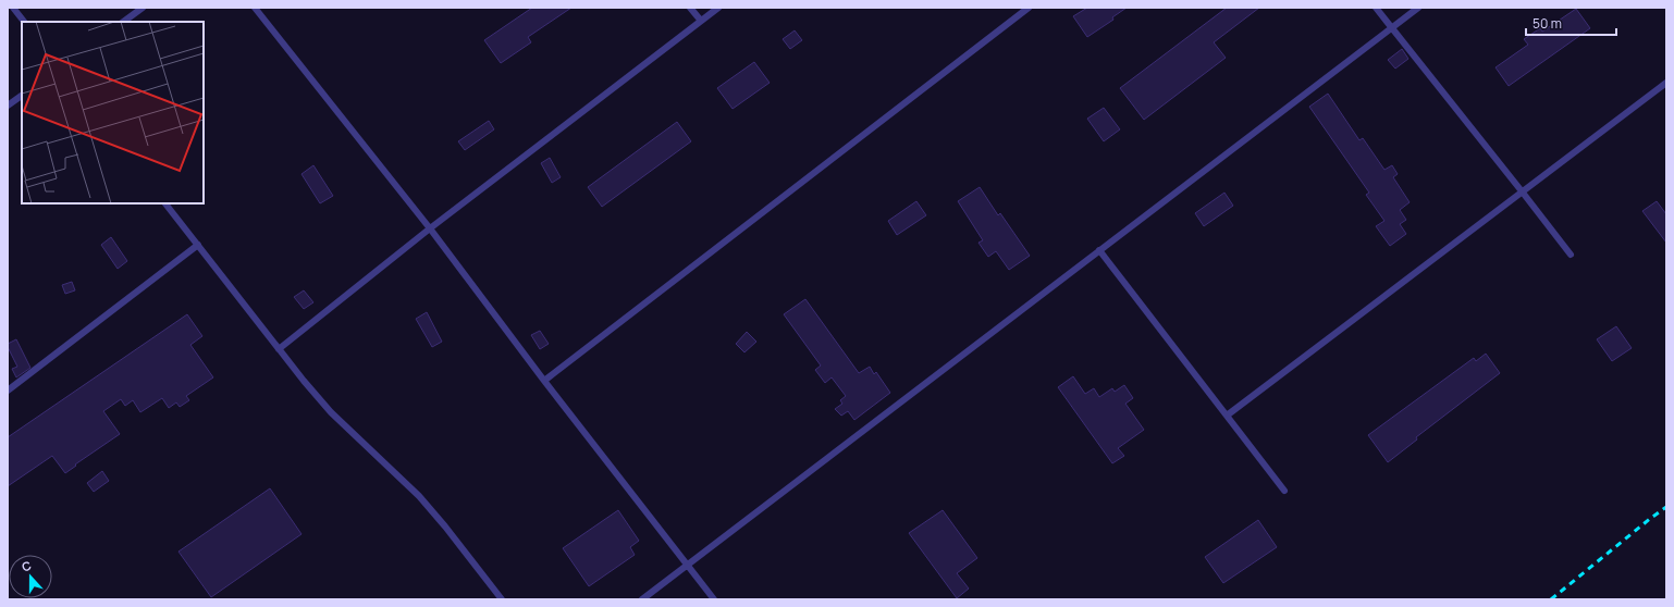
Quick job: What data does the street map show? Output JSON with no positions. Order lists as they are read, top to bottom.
{
  "scale_bar": "50 m",
  "north": "top"
}
